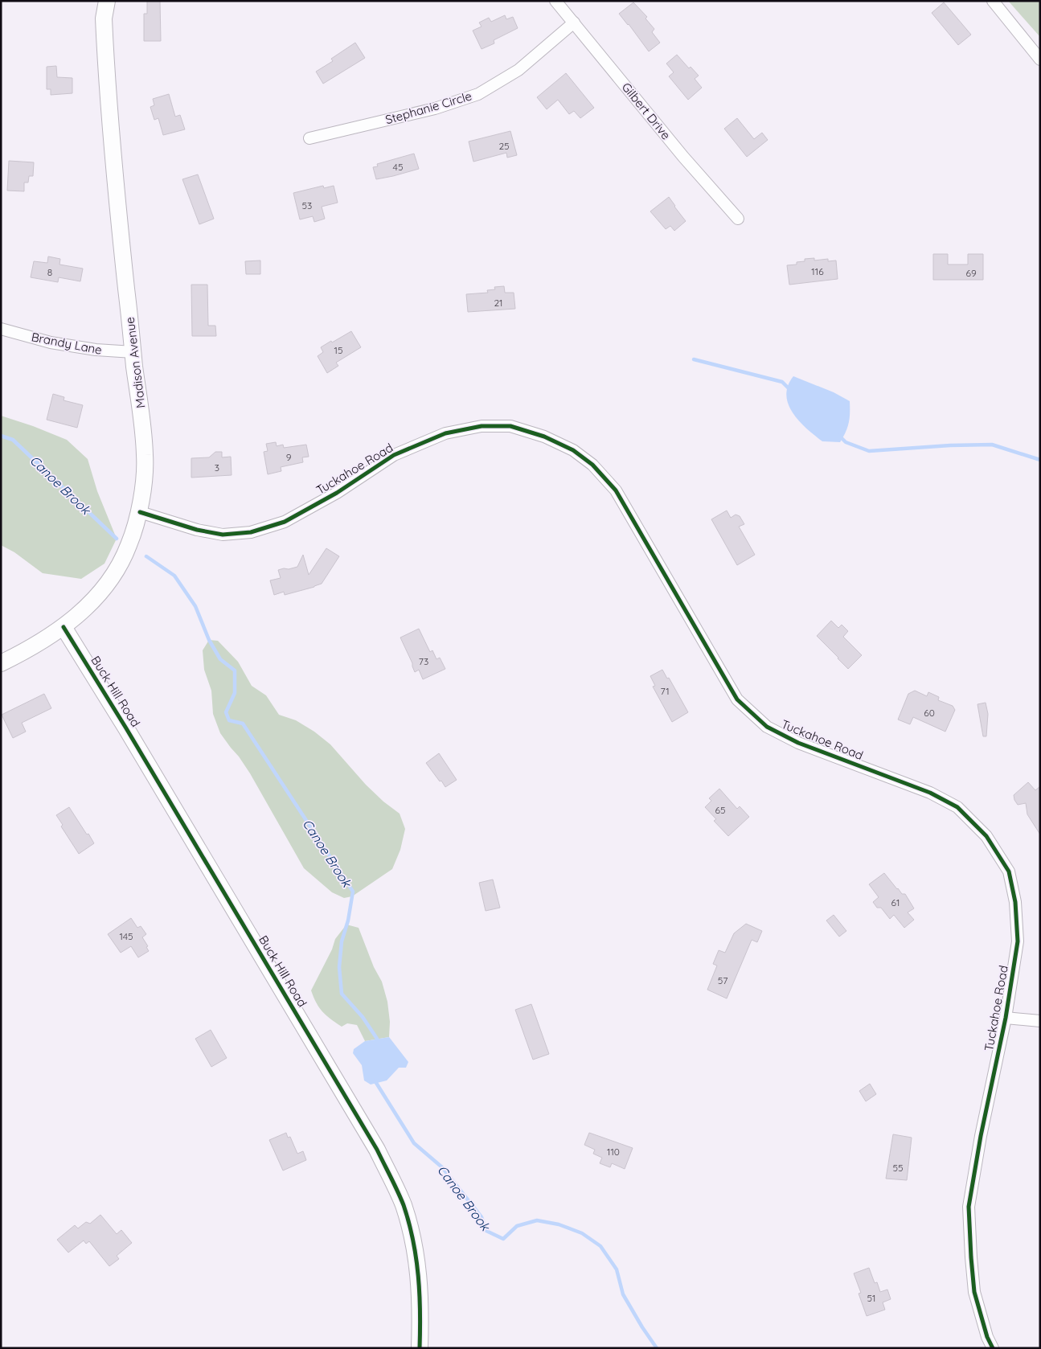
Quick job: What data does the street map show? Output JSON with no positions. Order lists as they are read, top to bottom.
{
  "streets": {
    "street": [
      "Stephanie Circle",
      "Gilbert Drive",
      "Brandy Lane",
      "Madison Avenue",
      "Tuckahoe Road",
      "Buck Hill Road"
    ]
  },
  "crossings": [
    ["Stephanie Circle", "Gilbert Drive"],
    ["Brandy Lane", "Madison Avenue"],
    ["Madison Avenue", "Tuckahoe Road"],
    ["Madison Avenue", "Buck Hill Road"]
  ],
  "water": ["Canoe Brook"],
  "house_numbers": [
    "25",
    "45",
    "53",
    "116",
    "8",
    "69",
    "21",
    "15",
    "9",
    "3",
    "73",
    "71",
    "60",
    "65",
    "61",
    "145",
    "57",
    "110",
    "55",
    "51"
  ]
}
